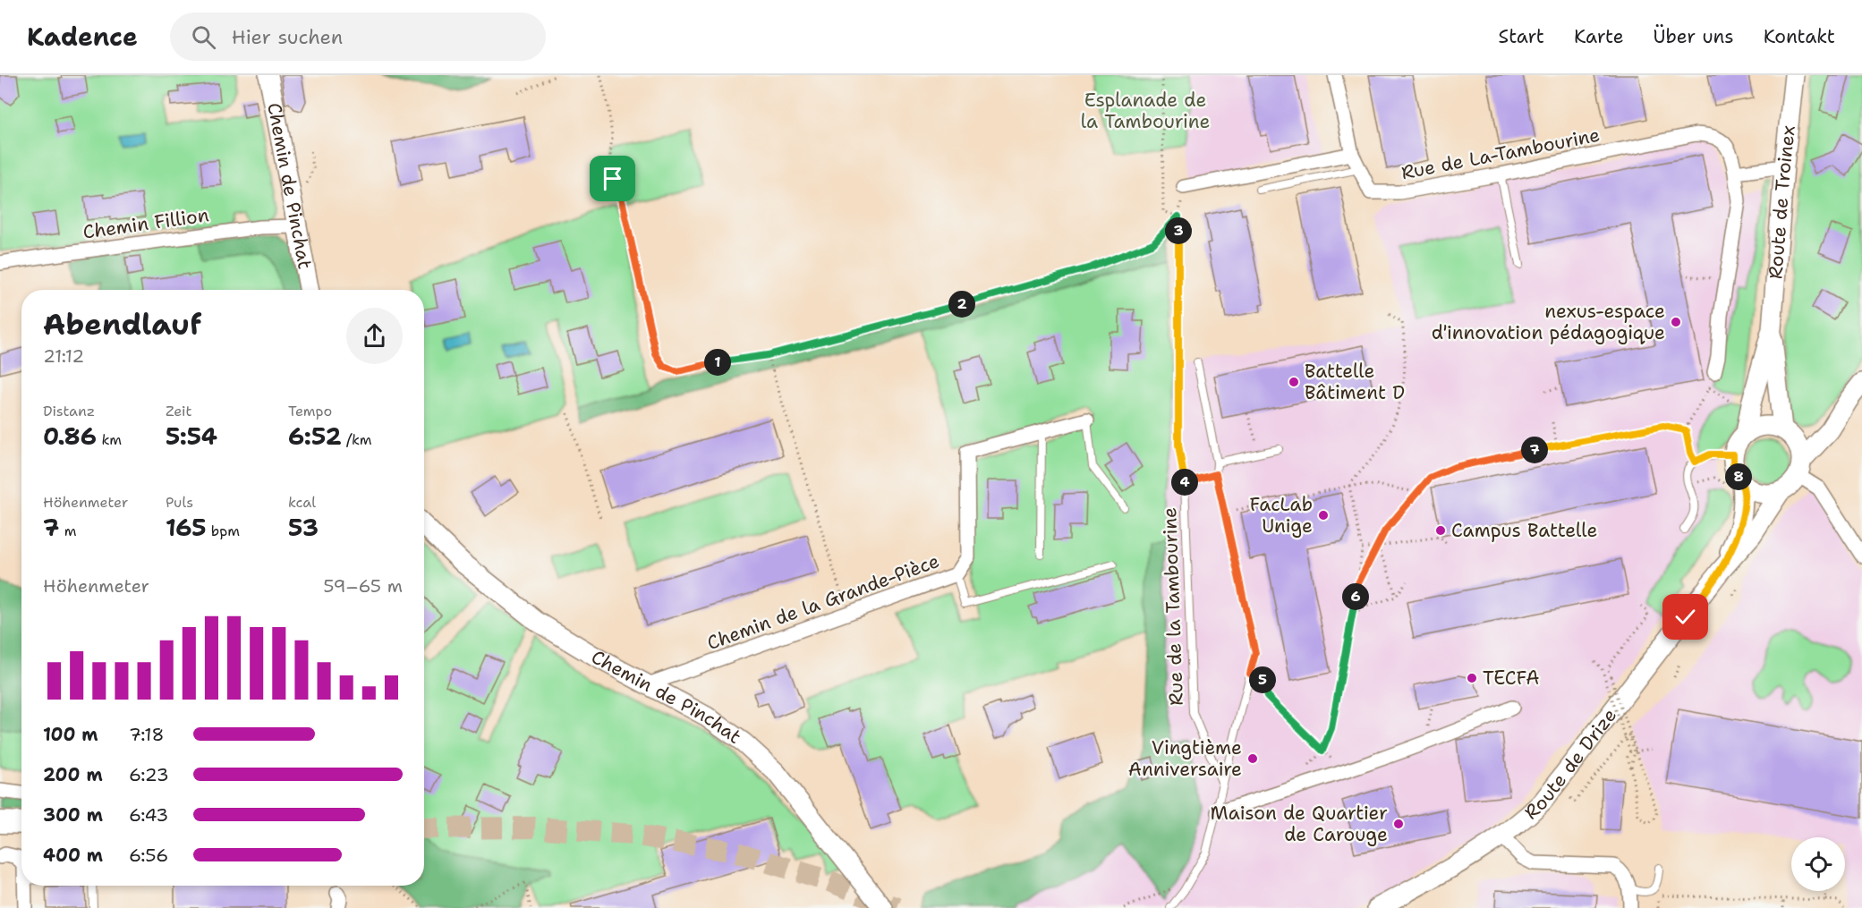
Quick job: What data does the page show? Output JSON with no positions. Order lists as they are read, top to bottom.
{
  "streets": {
    "street": [
      "Rue de La-Tambourine",
      "Chemin de Pinchat",
      "Route de Troinex",
      "Chemin Fillion",
      "Chemin de la Grande-Pièce",
      "Route de Drize"
    ],
    "lane": ["Rue de la Tambourine"]
  },
  "crossings": [
    ["Chemin de Pinchat", "Chemin Fillion"],
    ["Chemin de Pinchat", "Chemin de la Grande-Pièce"],
    ["Route de Troinex", "Route de Drize"]
  ],
  "parks": ["Esplanade de la Tambourine"],
  "places": [
    "nexus-espace d'innovation pédagogique",
    "Battelle Bâtiment D",
    "FacLab Unige",
    "Campus Battelle",
    "TECFA",
    "Vingtième Anniversaire",
    "Maison de Quartier de Carouge"
  ],
  "page": {
    "header": "Kadence",
    "search": "Hier suchen",
    "nav": [
      "Start",
      "Karte",
      "Über uns",
      "Kontakt"
    ],
    "pins": [
      "3",
      "2",
      "1",
      "7",
      "8",
      "4",
      "6",
      "5"
    ],
    "heading": ["Abendlauf", "21:12"],
    "stats": [
      ["Distanz", "0.86 km"],
      ["Zeit", "5:54"],
      ["Tempo", "6:52 /km"],
      ["Höhenmeter", "7 m"],
      ["Puls", "165 bpm"],
      ["kcal", "53"]
    ],
    "chart": ["Höhenmeter", "59–65 m"],
    "list": [
      {
        "name": "100 m",
        "note": "7:18"
      },
      {
        "name": "200 m",
        "note": "6:23"
      },
      {
        "name": "300 m",
        "note": "6:43"
      },
      {
        "name": "400 m",
        "note": "6:56"
      }
    ]
  }
}
